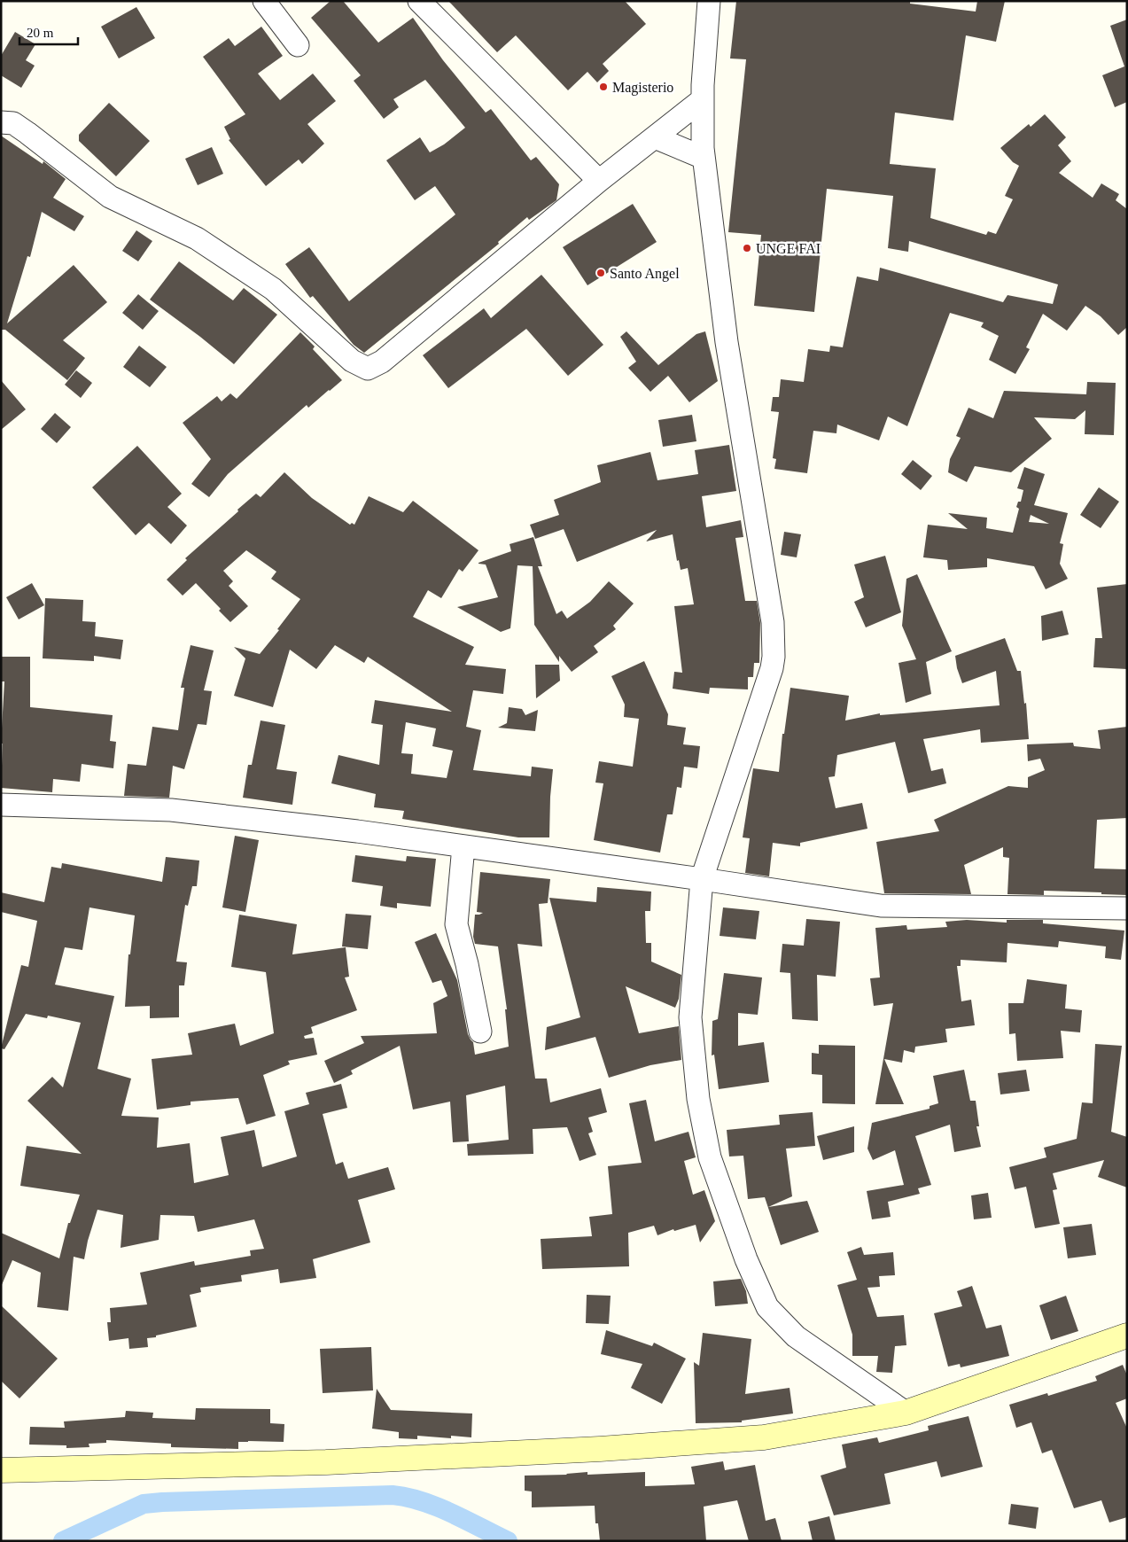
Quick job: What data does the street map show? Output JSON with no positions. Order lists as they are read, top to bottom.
{
  "places": ["Magisterio", "UNGE FAI", "Santo Angel"],
  "scale_bar": "20 m"
}
